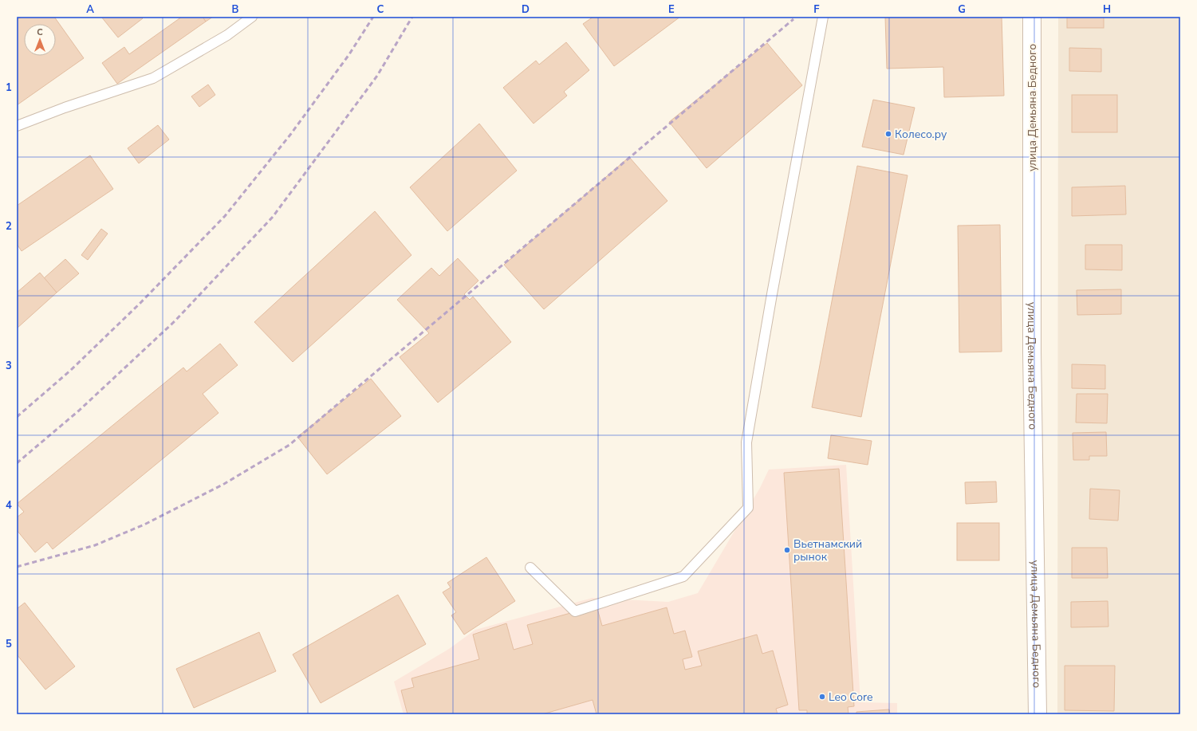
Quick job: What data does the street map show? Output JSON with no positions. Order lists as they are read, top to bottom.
{
  "streets": {
    "street": ["улица Демьяна Бедного"]
  },
  "places": ["Колесо.ру", "Вьетнамский рынок", "Leo Core"],
  "north": "top",
  "grid": {
    "columns": [
      "A",
      "B",
      "C",
      "D",
      "E",
      "F",
      "G",
      "H"
    ],
    "rows": [
      "1",
      "2",
      "3",
      "4",
      "5"
    ]
  }
}
